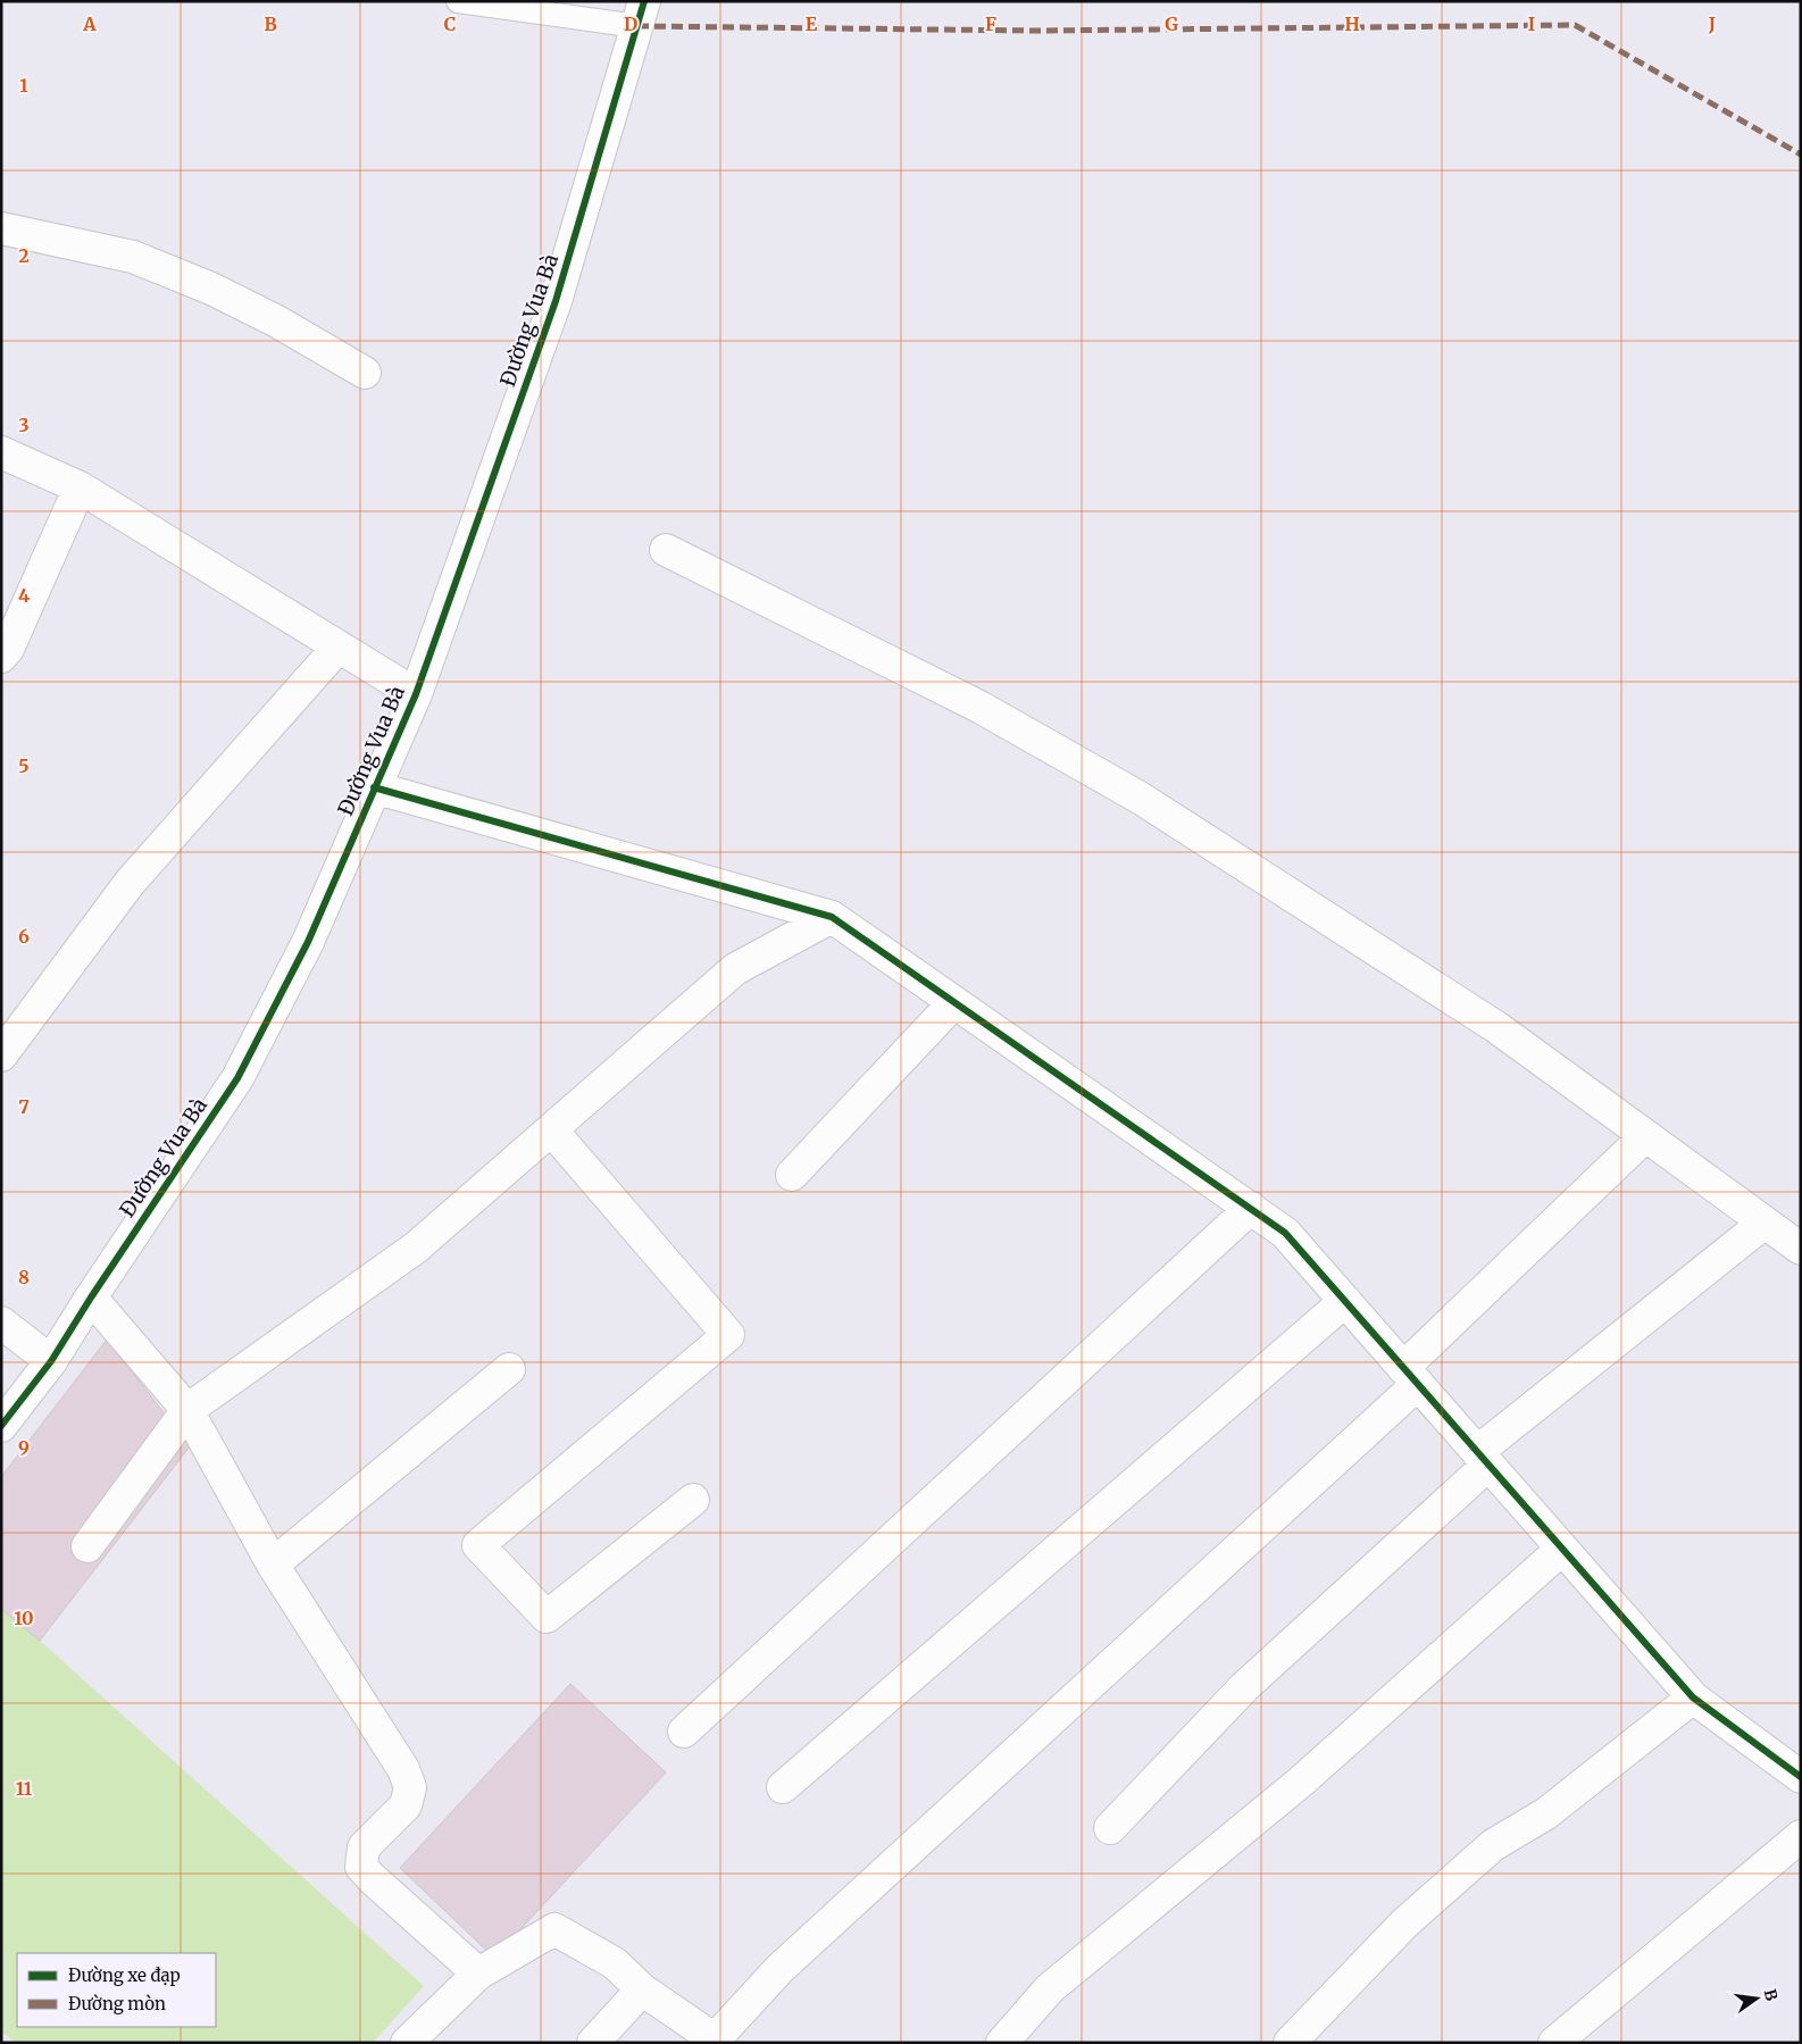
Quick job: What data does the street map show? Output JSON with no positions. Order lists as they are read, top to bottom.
{
  "streets": {
    "street": ["Đường Vua Bà"]
  },
  "legend": ["Đường xe đạp", "Đường mòn"],
  "north": "right",
  "grid": {
    "columns": [
      "A",
      "B",
      "C",
      "D",
      "E",
      "F",
      "G",
      "H",
      "I",
      "J"
    ],
    "rows": [
      "1",
      "2",
      "3",
      "4",
      "5",
      "6",
      "7",
      "8",
      "9",
      "10",
      "11"
    ]
  }
}
